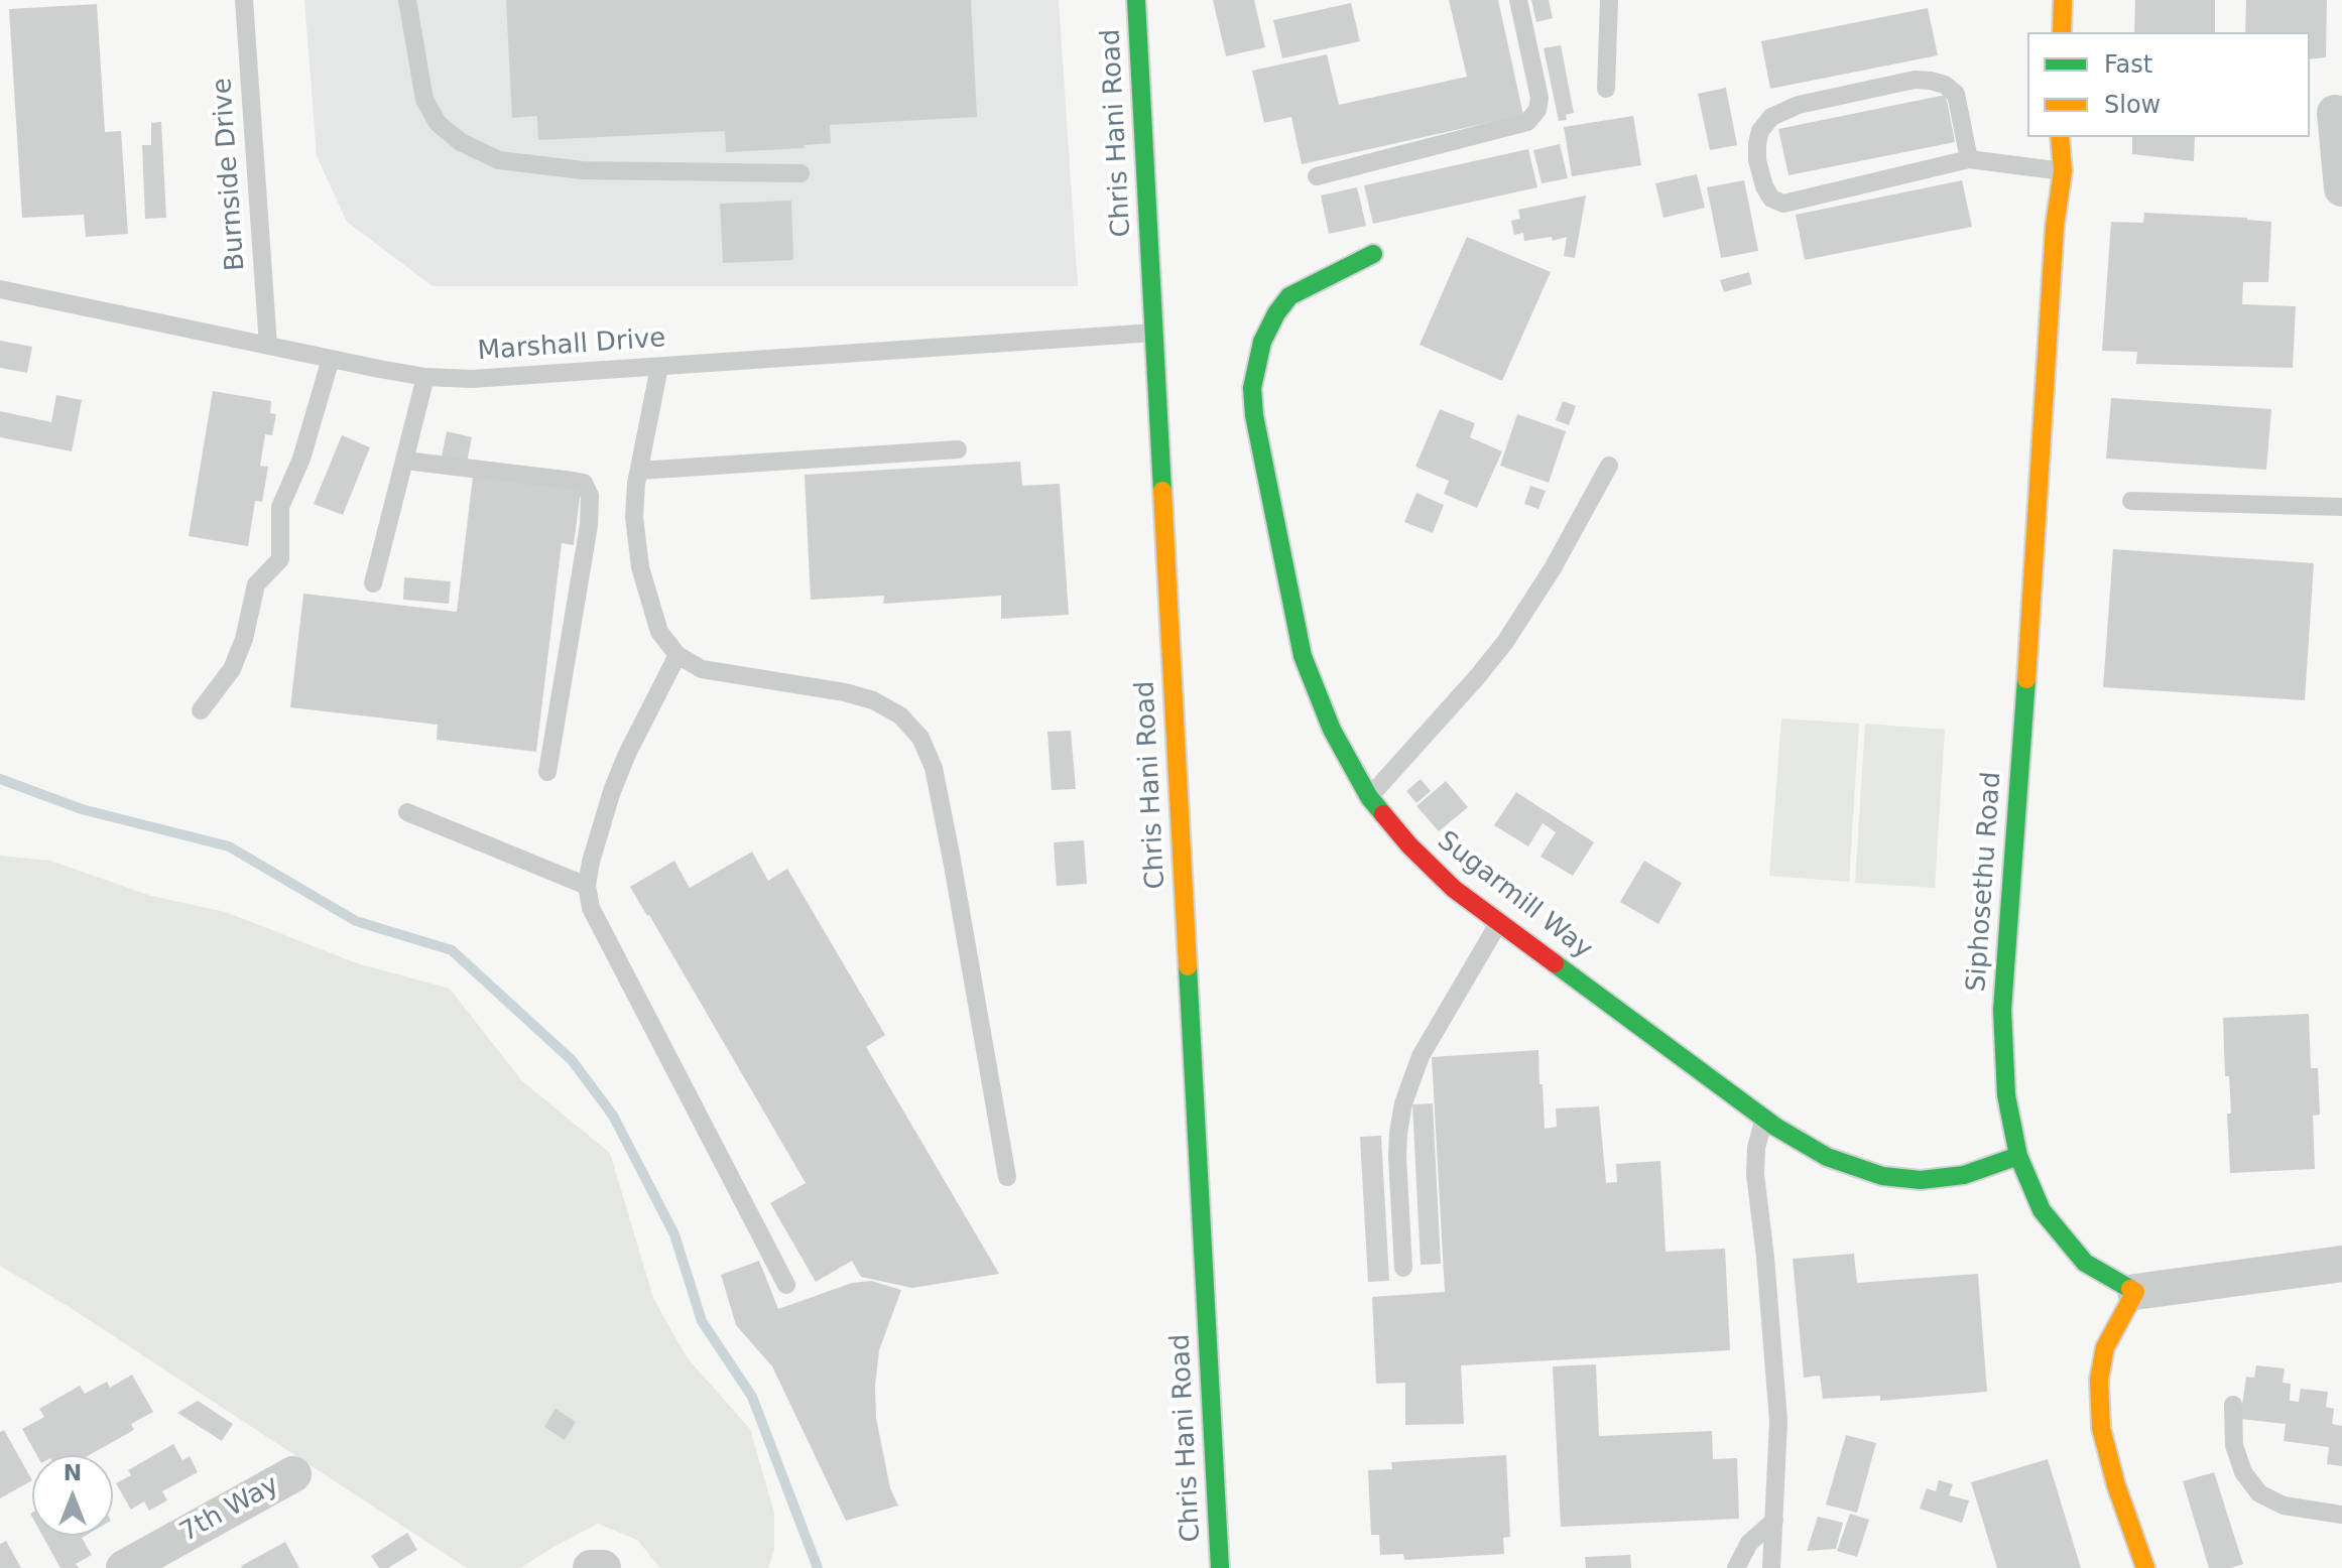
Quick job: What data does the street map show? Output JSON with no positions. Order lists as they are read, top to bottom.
{
  "streets": {
    "street": [
      "Chris Hani Road",
      "Siphosethu Road",
      "Sugarmill Way",
      "7th Way"
    ],
    "lane": ["Burnside Drive", "Marshall Drive"]
  },
  "crossings": [
    ["Chris Hani Road", "Marshall Drive"],
    ["Burnside Drive", "Marshall Drive"],
    ["Siphosethu Road", "Sugarmill Way"]
  ],
  "legend": ["Fast", "Slow"],
  "north": "top"
}
